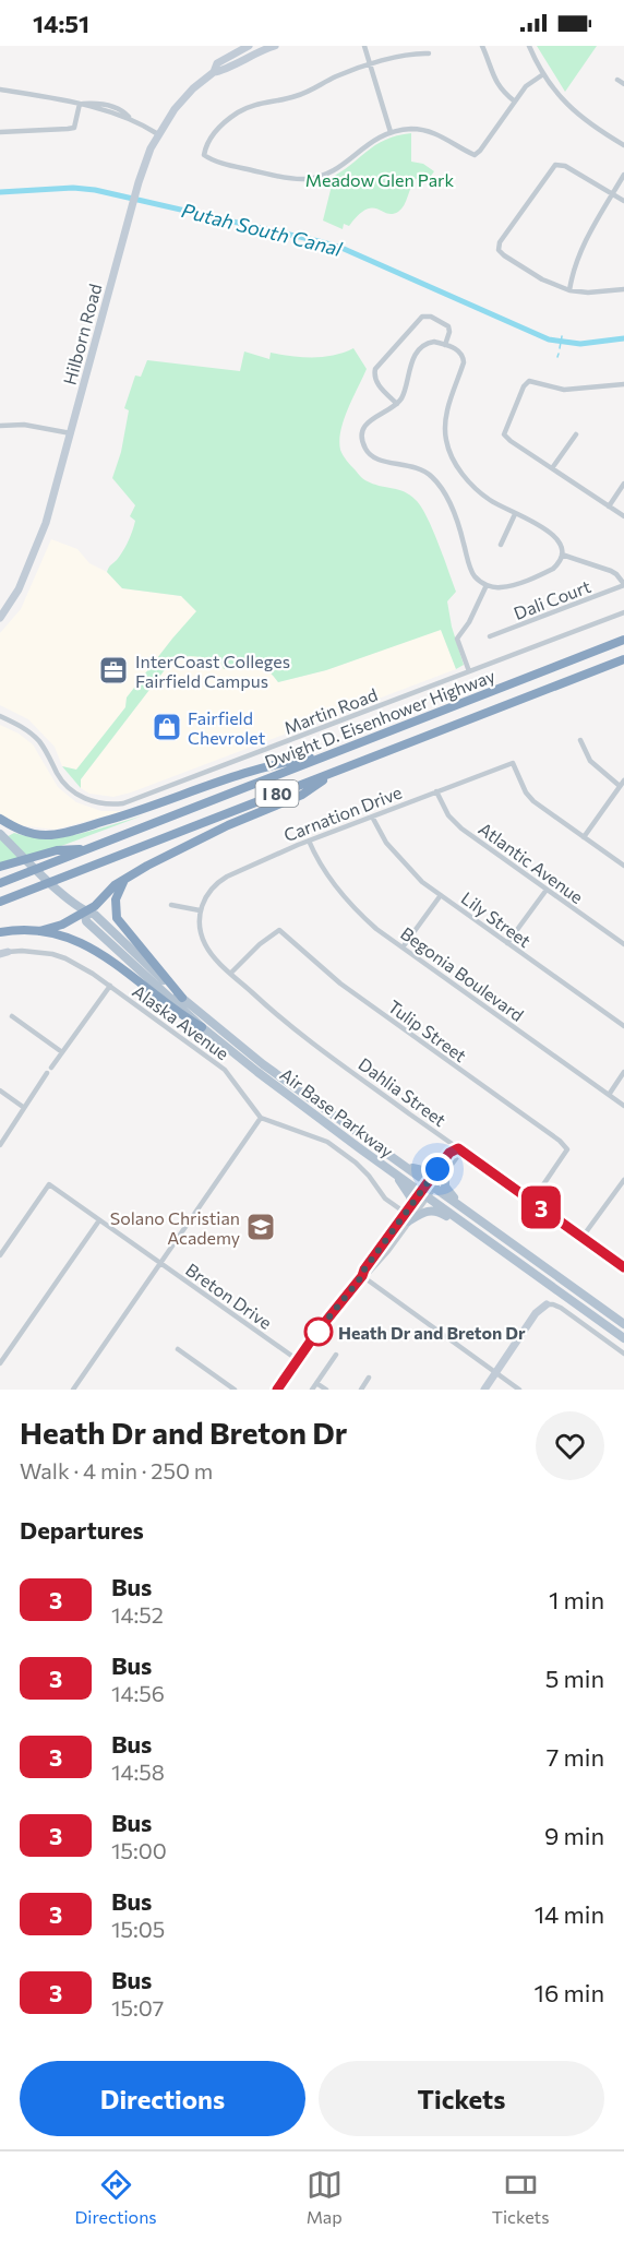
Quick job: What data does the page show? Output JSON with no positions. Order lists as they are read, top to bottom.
{
  "streets": {
    "highway": ["Dwight D. Eisenhower Highway", "I 80"],
    "main road": ["Air Base Parkway"],
    "street": [
      "Hilborn Road",
      "Dali Court",
      "Martin Road",
      "Carnation Drive",
      "Atlantic Avenue",
      "Lily Street",
      "Begonia Boulevard",
      "Alaska Avenue",
      "Tulip Street",
      "Dahlia Street",
      "Breton Drive"
    ]
  },
  "crossings": [
    ["Carnation Drive", "Atlantic Avenue"],
    ["Carnation Drive", "Lily Street"],
    ["Carnation Drive", "Begonia Boulevard"],
    ["Carnation Drive", "Dahlia Street"],
    ["Tulip Street", "Dahlia Street"]
  ],
  "water": ["Putah South Canal"],
  "parks": ["Meadow Glen Park"],
  "places": {
    "office": ["InterCoast Colleges Fairfield Campus"],
    "shop": ["Fairfield Chevrolet"],
    "school or university": ["Solano Christian Academy"],
    "other": ["Heath Dr and Breton Dr"]
  },
  "lines": ["bus line 3"],
  "page": {
    "status": "14:51",
    "on_map": "3",
    "heading": [
      ["Heath Dr and Breton Dr", "Walk · 4 min · 250 m"],
      "Departures"
    ],
    "list": [
      {
        "mark": "3",
        "name": "Bus",
        "note": "14:52",
        "value": "1 min"
      },
      {
        "mark": "3",
        "name": "Bus",
        "note": "14:56",
        "value": "5 min"
      },
      {
        "mark": "3",
        "name": "Bus",
        "note": "14:58",
        "value": "7 min"
      },
      {
        "mark": "3",
        "name": "Bus",
        "note": "15:00",
        "value": "9 min"
      },
      {
        "mark": "3",
        "name": "Bus",
        "note": "15:05",
        "value": "14 min"
      },
      {
        "mark": "3",
        "name": "Bus",
        "note": "15:07",
        "value": "16 min"
      }
    ],
    "buttons": ["Directions", "Tickets"],
    "tabs": ["Directions", "Map", "Tickets"]
  }
}
